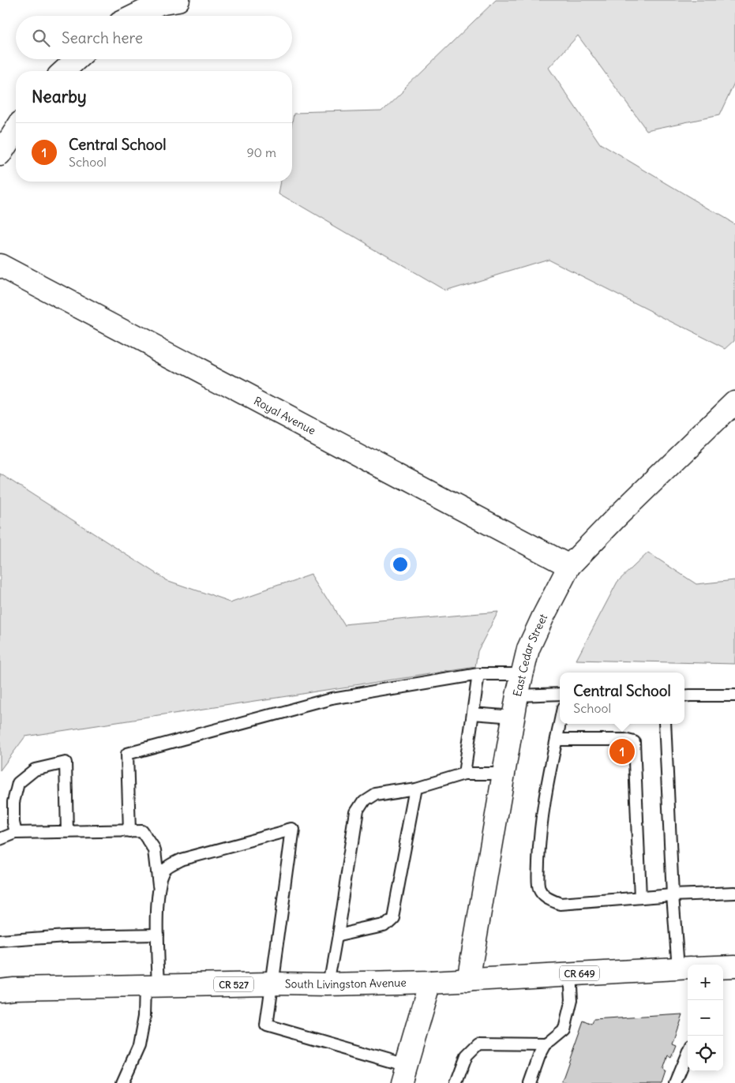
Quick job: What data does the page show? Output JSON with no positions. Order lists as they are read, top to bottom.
{
  "streets": {
    "street": [
      "Royal Avenue",
      "East Cedar Street",
      "CR 649",
      "South Livingston Avenue",
      "CR 527"
    ]
  },
  "crossings": [
    ["Royal Avenue", "East Cedar Street"],
    ["East Cedar Street", "South Livingston Avenue"]
  ],
  "page": {
    "search": "Search here",
    "heading": "Nearby",
    "list": [
      {
        "mark": "1",
        "name": "Central School",
        "note": "School",
        "value": "90 m"
      }
    ],
    "popup": ["Central School", "School"],
    "pins": "1",
    "map_buttons": ["+", "−"]
  }
}
